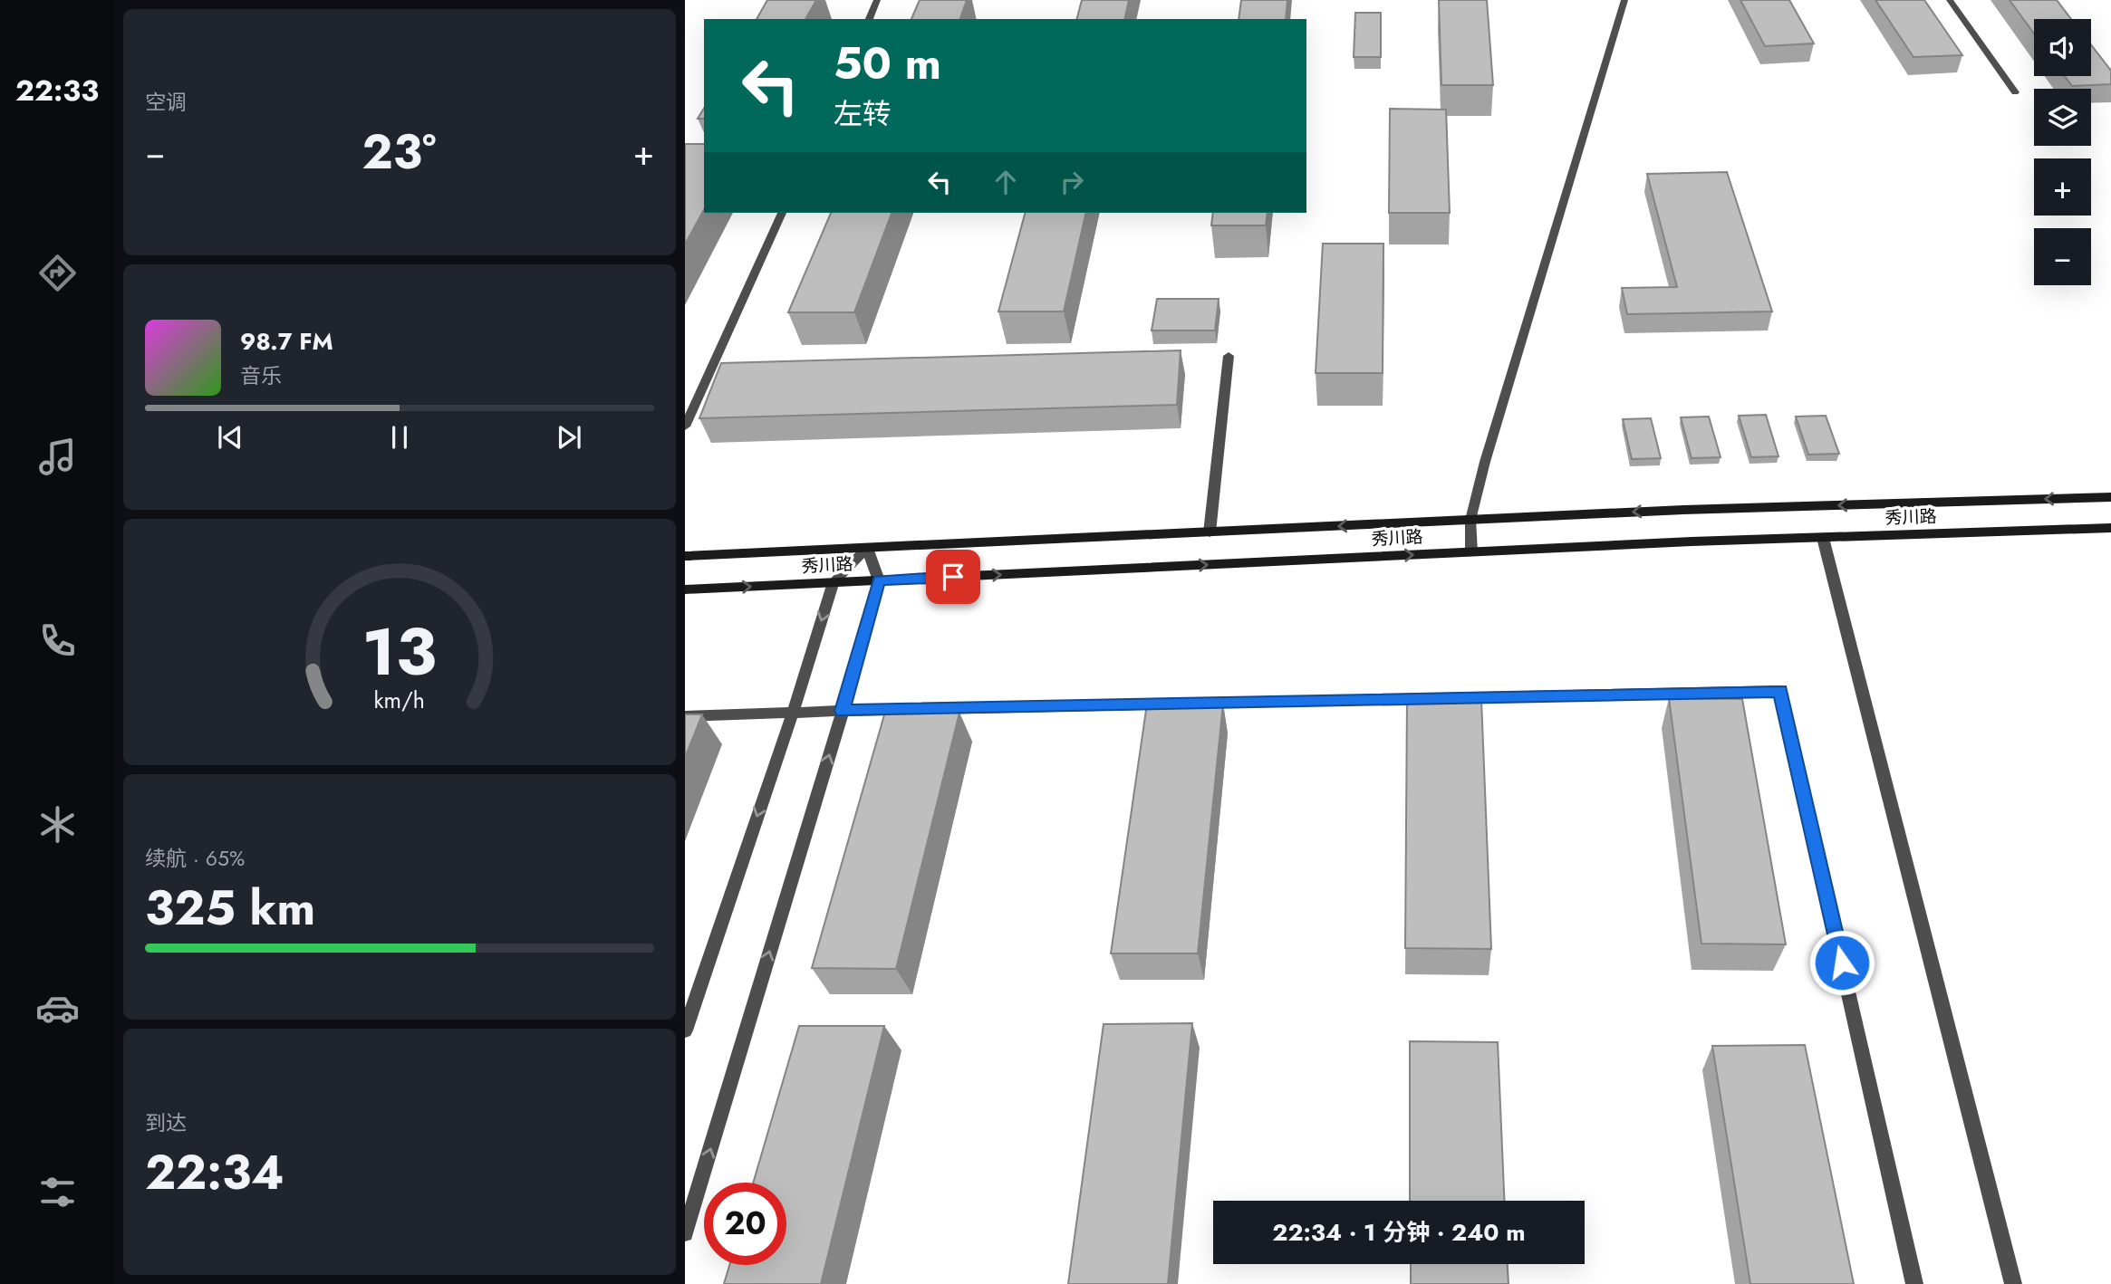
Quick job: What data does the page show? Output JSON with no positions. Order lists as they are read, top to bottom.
{
  "streets": {
    "main road": ["秀川路"]
  },
  "page": {
    "tabs": "22:33",
    "tile": [
      "空调",
      ["续航 · 65%", "325 km"],
      ["到达", "22:34"]
    ],
    "map_buttons": ["+", "−"],
    "turn": ["50 m", "左转"],
    "heat": ["−", "23°", "+"],
    "song": ["98.7 FM", "音乐"],
    "limit": "20",
    "trip": "22:34 · 1 分钟 · 240 m",
    "gauge": ["13", "km/h"]
  }
}
